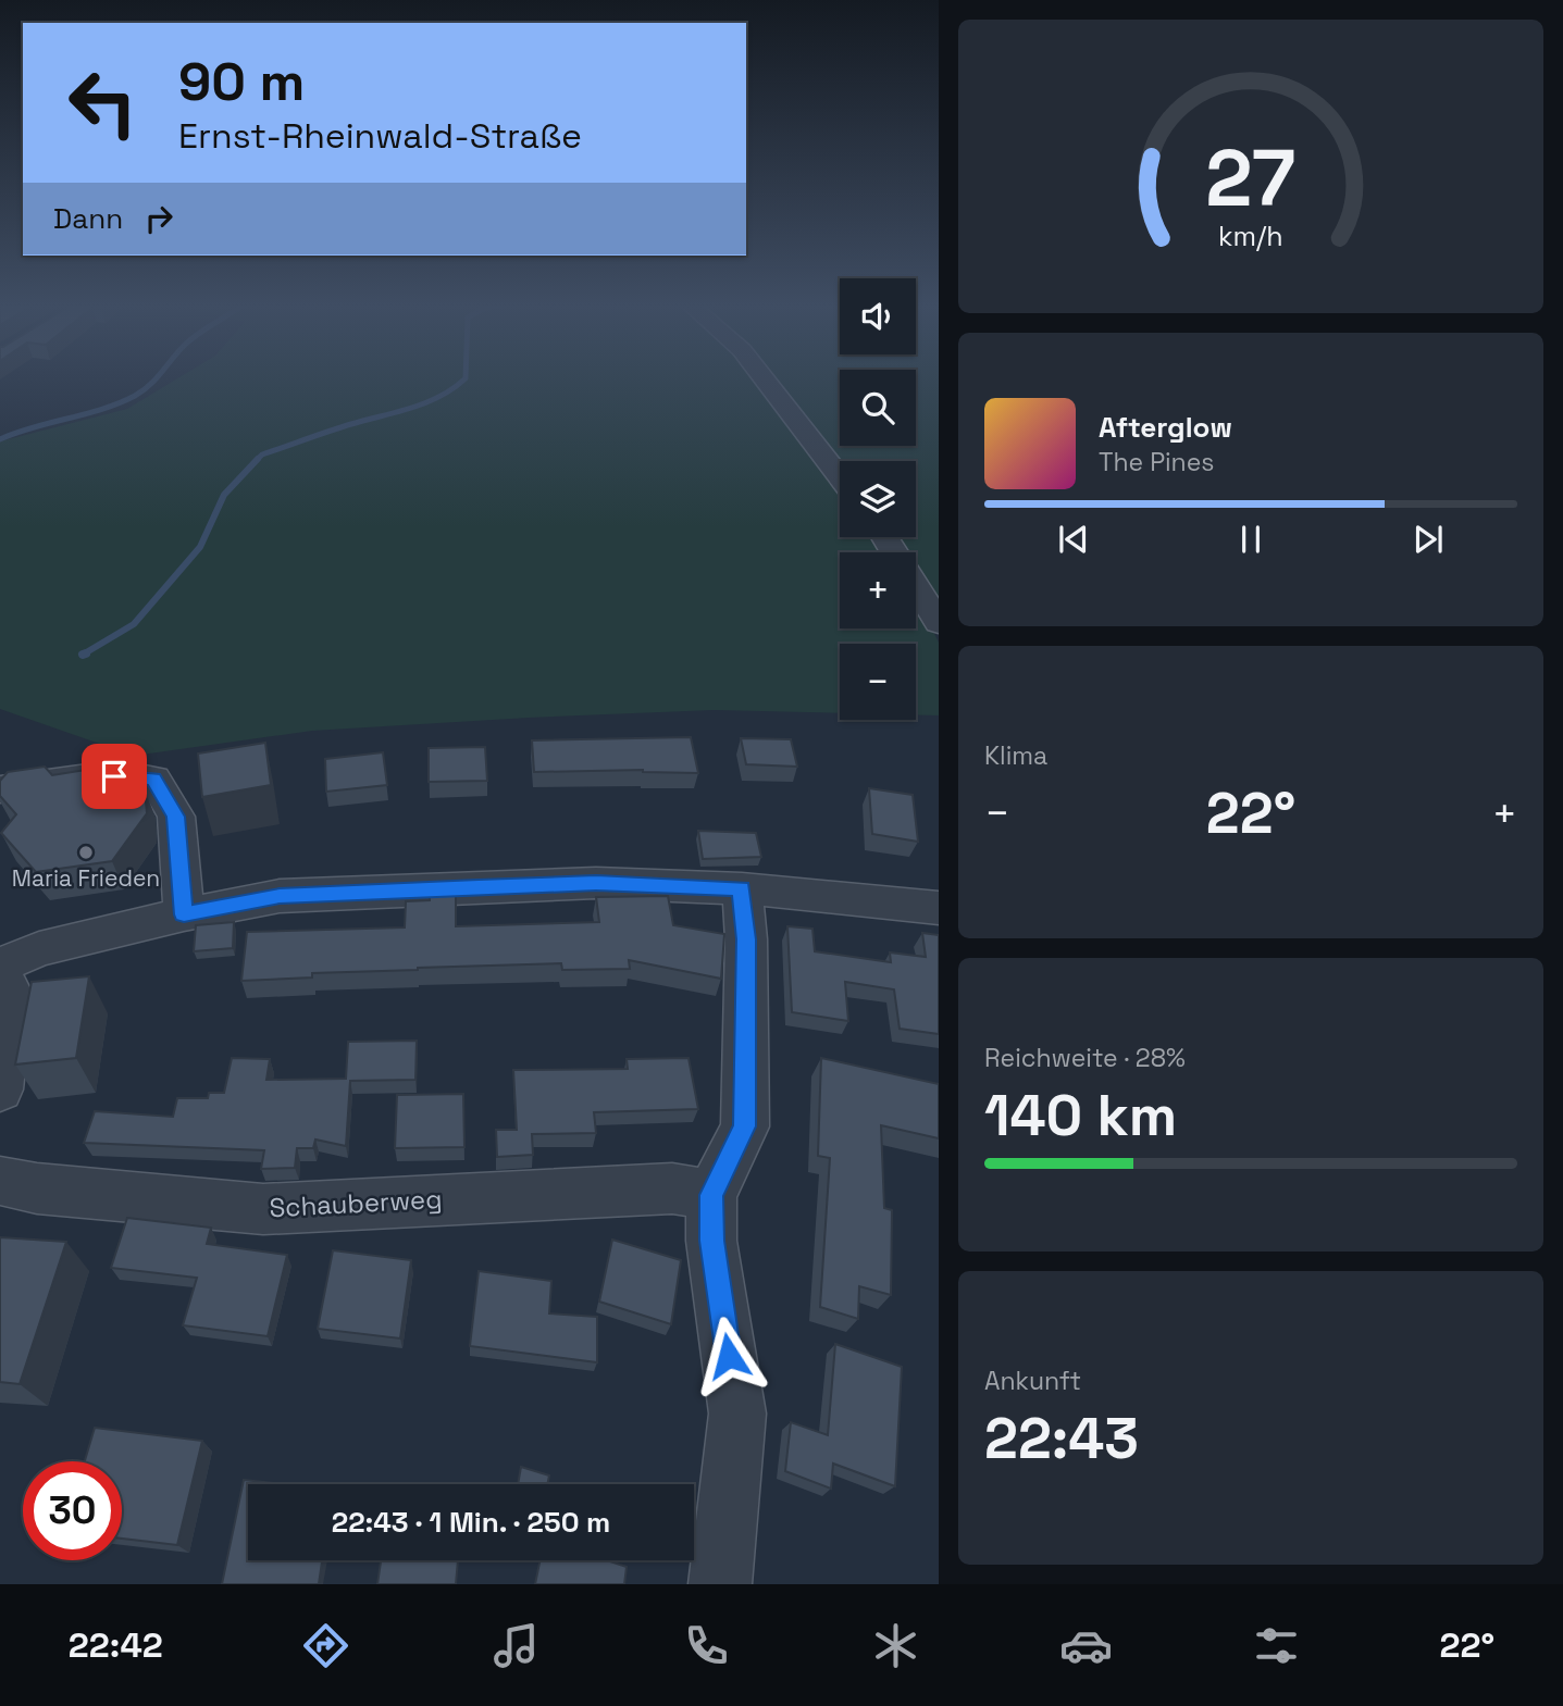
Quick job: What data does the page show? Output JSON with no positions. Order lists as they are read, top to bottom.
{
  "streets": {
    "street": ["Schauberweg"]
  },
  "places": ["Maria Frieden"],
  "page": {
    "turn": ["90 m", "Ernst-Rheinwald-Straße"],
    "then": "Dann",
    "map_buttons": ["+", "−"],
    "song": ["Afterglow", "The Pines"],
    "tile": [
      "Klima",
      ["Reichweite · 28%", "140 km"],
      ["Ankunft", "22:43"]
    ],
    "heat": ["−", "22°", "+"],
    "limit": "30",
    "trip": "22:43 · 1 Min. · 250 m",
    "tabs": ["22:42", "22°"],
    "gauge": ["27", "km/h"]
  }
}
